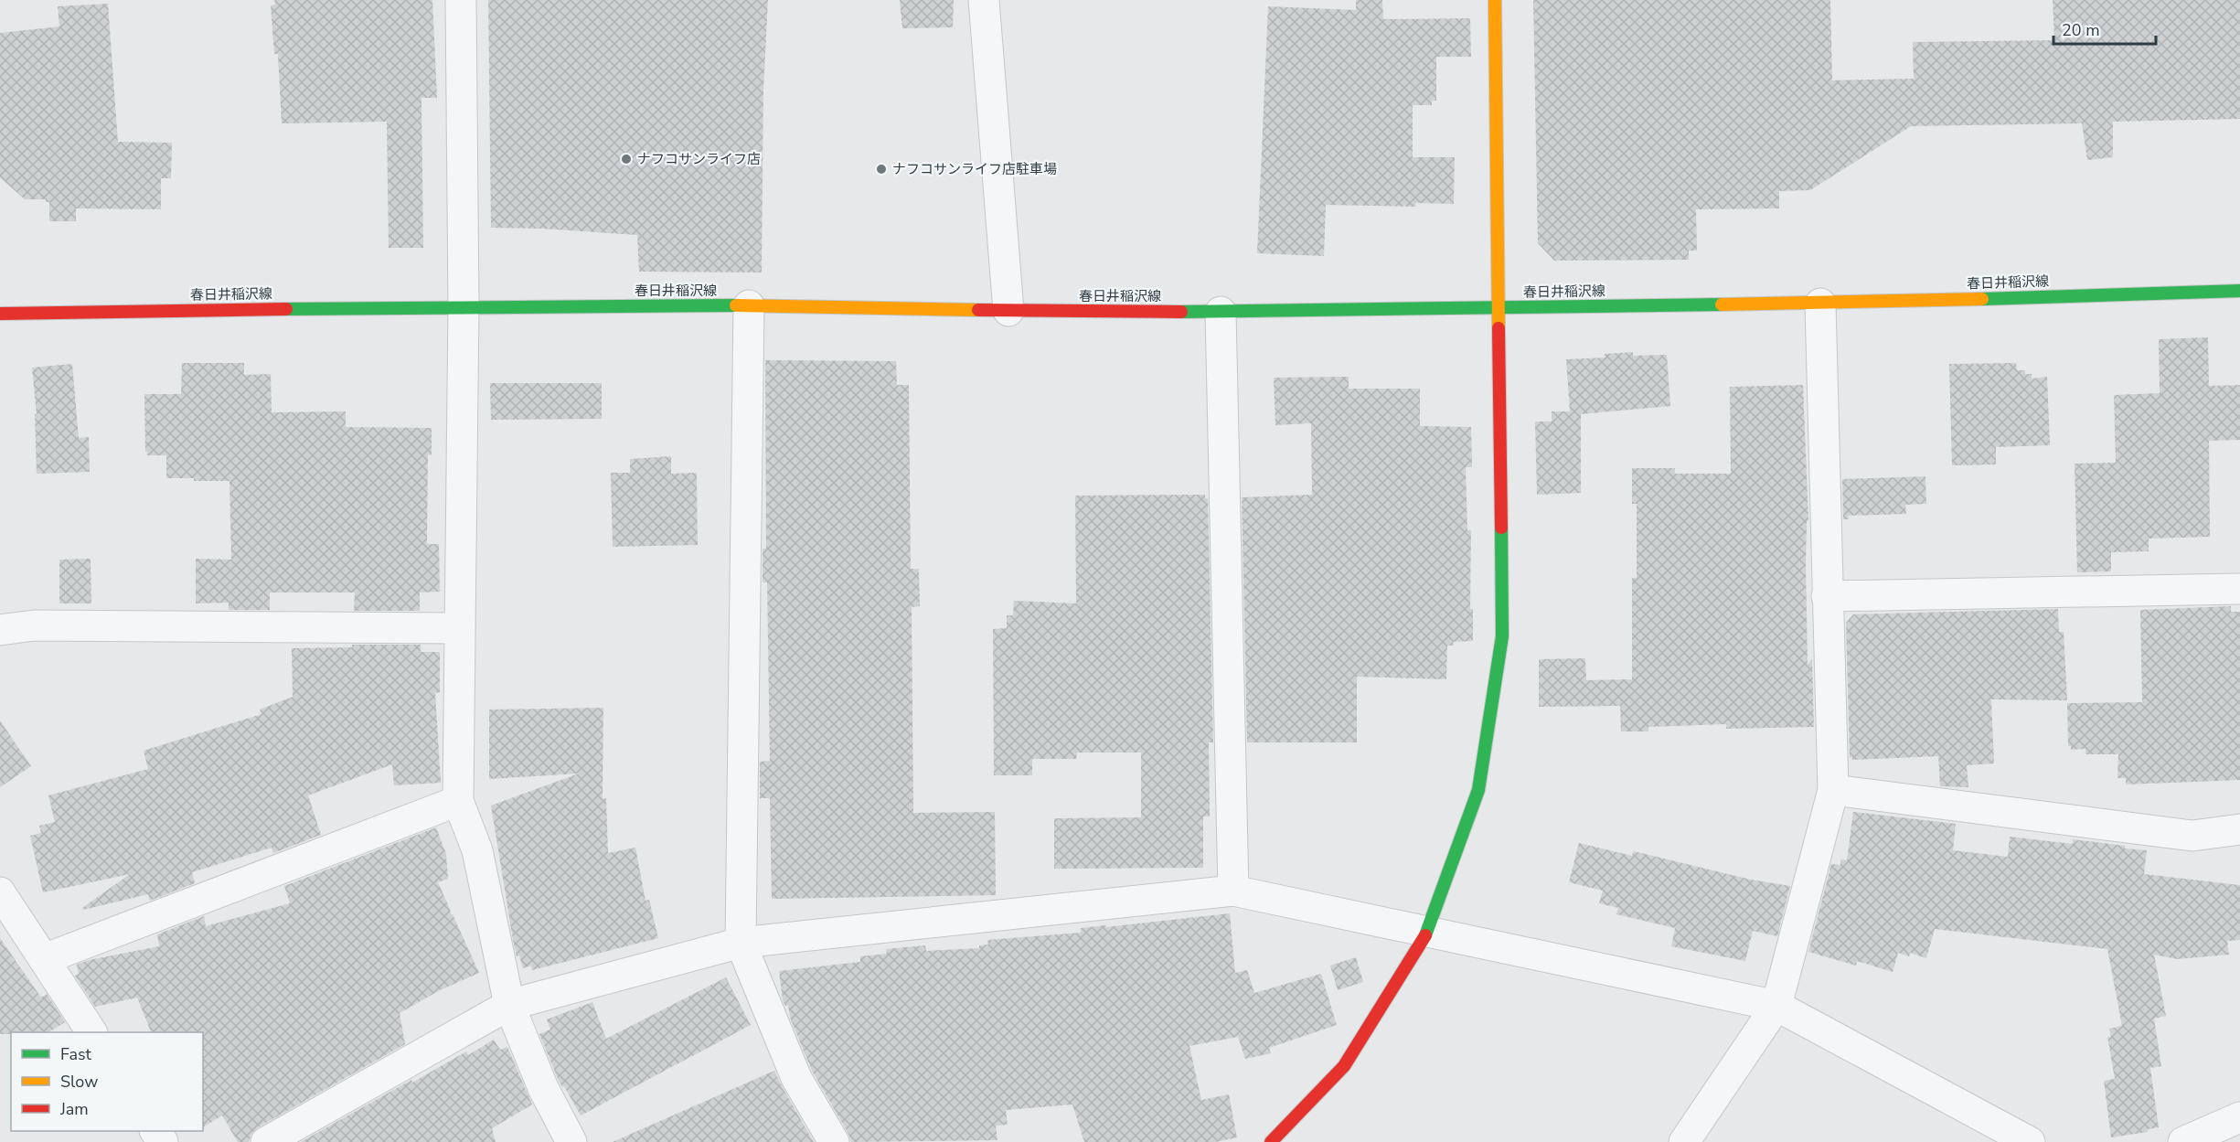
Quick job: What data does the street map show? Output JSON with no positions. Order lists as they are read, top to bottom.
{
  "streets": {
    "main road": ["春日井稲沢線"]
  },
  "places": ["ナフコサンライフ店", "ナフコサンライフ店駐車場"],
  "legend": ["Fast", "Slow", "Jam"],
  "scale_bar": "20 m"
}
